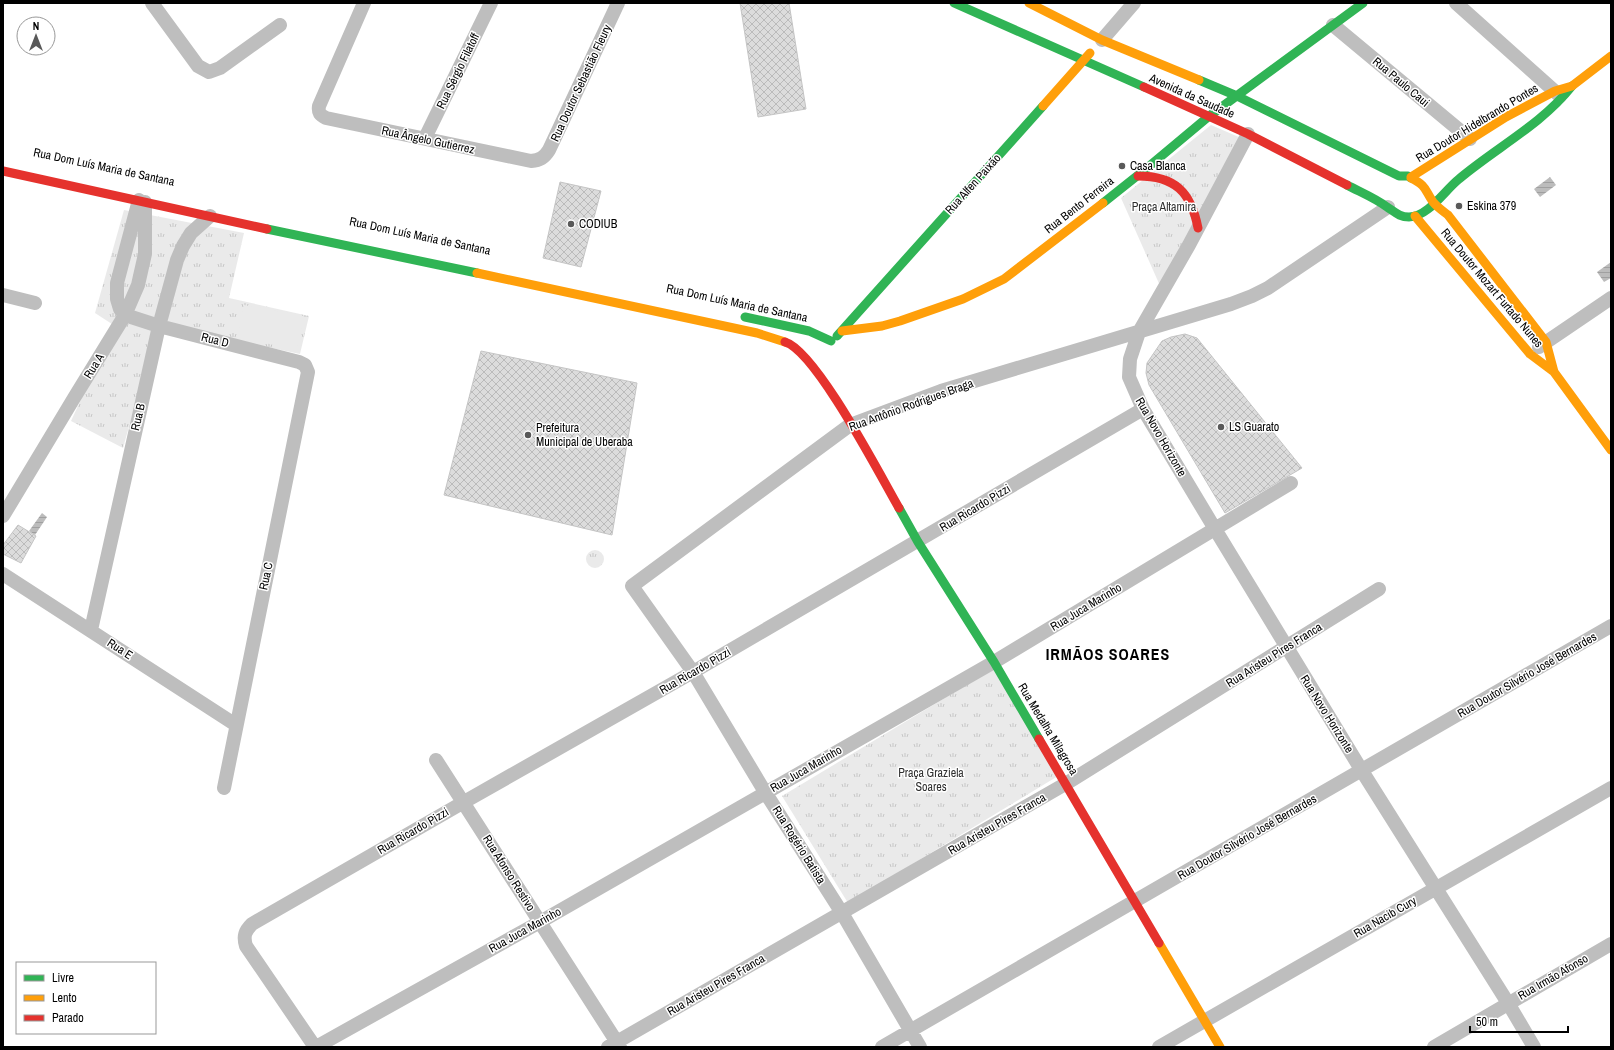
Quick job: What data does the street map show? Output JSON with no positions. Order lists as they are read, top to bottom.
{
  "streets": {
    "street": [
      "Rua Sérgio Filatoff",
      "Rua Paulo Caui",
      "Rua Doutor Sebastião Fleury",
      "Avenida da Saudade",
      "Rua Doutor Hidelbrando Pontes",
      "Rua Ângelo Gutierrez",
      "Rua Dom Luís Maria de Santana",
      "Rua Alfen Paixão",
      "Rua Bento Ferreira",
      "Rua Doutor Mozart Furtado Nunes",
      "Rua D",
      "Rua A",
      "Rua Antônio Rodrigues Braga",
      "Rua B",
      "Rua Novo Horizonte",
      "Rua Ricardo Pizzi",
      "Rua C",
      "Rua Juca Marinho",
      "Rua E",
      "Rua Aristeu Pires Franca",
      "Rua Doutor Silvério José Bernardes",
      "Rua Medalha Milagrosa",
      "Rua Rogério Batista",
      "Rua Afonso Restivo",
      "Rua Nacib Cury",
      "Rua Irmão Afonso"
    ]
  },
  "crossings": [
    ["Rua Sérgio Filatoff", "Rua Ângelo Gutierrez"],
    ["Rua Paulo Caui", "Rua Doutor Hidelbrando Pontes"],
    ["Rua Paulo Caui", "Rua Bento Ferreira"],
    ["Rua Doutor Sebastião Fleury", "Rua Ângelo Gutierrez"],
    ["Avenida da Saudade", "Rua Doutor Hidelbrando Pontes"],
    ["Avenida da Saudade", "Rua Alfen Paixão"],
    ["Avenida da Saudade", "Rua Bento Ferreira"],
    ["Avenida da Saudade", "Rua Doutor Mozart Furtado Nunes"],
    ["Avenida da Saudade", "Rua Antônio Rodrigues Braga"],
    ["Rua Dom Luís Maria de Santana", "Rua Alfen Paixão"],
    ["Rua Dom Luís Maria de Santana", "Rua A"],
    ["Rua Dom Luís Maria de Santana", "Rua Antônio Rodrigues Braga"],
    ["Rua Dom Luís Maria de Santana", "Rua B"],
    ["Rua Dom Luís Maria de Santana", "Rua Medalha Milagrosa"],
    ["Rua Alfen Paixão", "Rua Bento Ferreira"],
    ["Rua D", "Rua A"],
    ["Rua D", "Rua B"],
    ["Rua D", "Rua C"],
    ["Rua Antônio Rodrigues Braga", "Rua Novo Horizonte"],
    ["Rua Antônio Rodrigues Braga", "Rua Medalha Milagrosa"],
    ["Rua Antônio Rodrigues Braga", "Rua Rogério Batista"],
    ["Rua B", "Rua E"],
    ["Rua Novo Horizonte", "Rua Ricardo Pizzi"],
    ["Rua Novo Horizonte", "Rua Juca Marinho"],
    ["Rua Novo Horizonte", "Rua Aristeu Pires Franca"],
    ["Rua Novo Horizonte", "Rua Doutor Silvério José Bernardes"],
    ["Rua Novo Horizonte", "Rua Nacib Cury"],
    ["Rua Novo Horizonte", "Rua Irmão Afonso"],
    ["Rua Ricardo Pizzi", "Rua Juca Marinho"],
    ["Rua Ricardo Pizzi", "Rua Medalha Milagrosa"],
    ["Rua Ricardo Pizzi", "Rua Rogério Batista"],
    ["Rua Ricardo Pizzi", "Rua Afonso Restivo"],
    ["Rua C", "Rua E"],
    ["Rua Juca Marinho", "Rua Medalha Milagrosa"],
    ["Rua Juca Marinho", "Rua Rogério Batista"],
    ["Rua Juca Marinho", "Rua Afonso Restivo"],
    ["Rua Aristeu Pires Franca", "Rua Medalha Milagrosa"],
    ["Rua Aristeu Pires Franca", "Rua Rogério Batista"],
    ["Rua Aristeu Pires Franca", "Rua Afonso Restivo"],
    ["Rua Doutor Silvério José Bernardes", "Rua Medalha Milagrosa"],
    ["Rua Doutor Silvério José Bernardes", "Rua Rogério Batista"],
    ["Rua Medalha Milagrosa", "Rua Nacib Cury"]
  ],
  "districts": ["IRMÃOS SOARES"],
  "parks": ["Praça Altamira", "Praça Graziela Soares"],
  "places": [
    "Casa Blanca",
    "Eskina 379",
    "CODIUB",
    "LS Guarato",
    "Prefeitura Municipal de Uberaba"
  ],
  "legend": ["Livre", "Lento", "Parado"],
  "scale_bar": "50 m",
  "north": "top"
}
